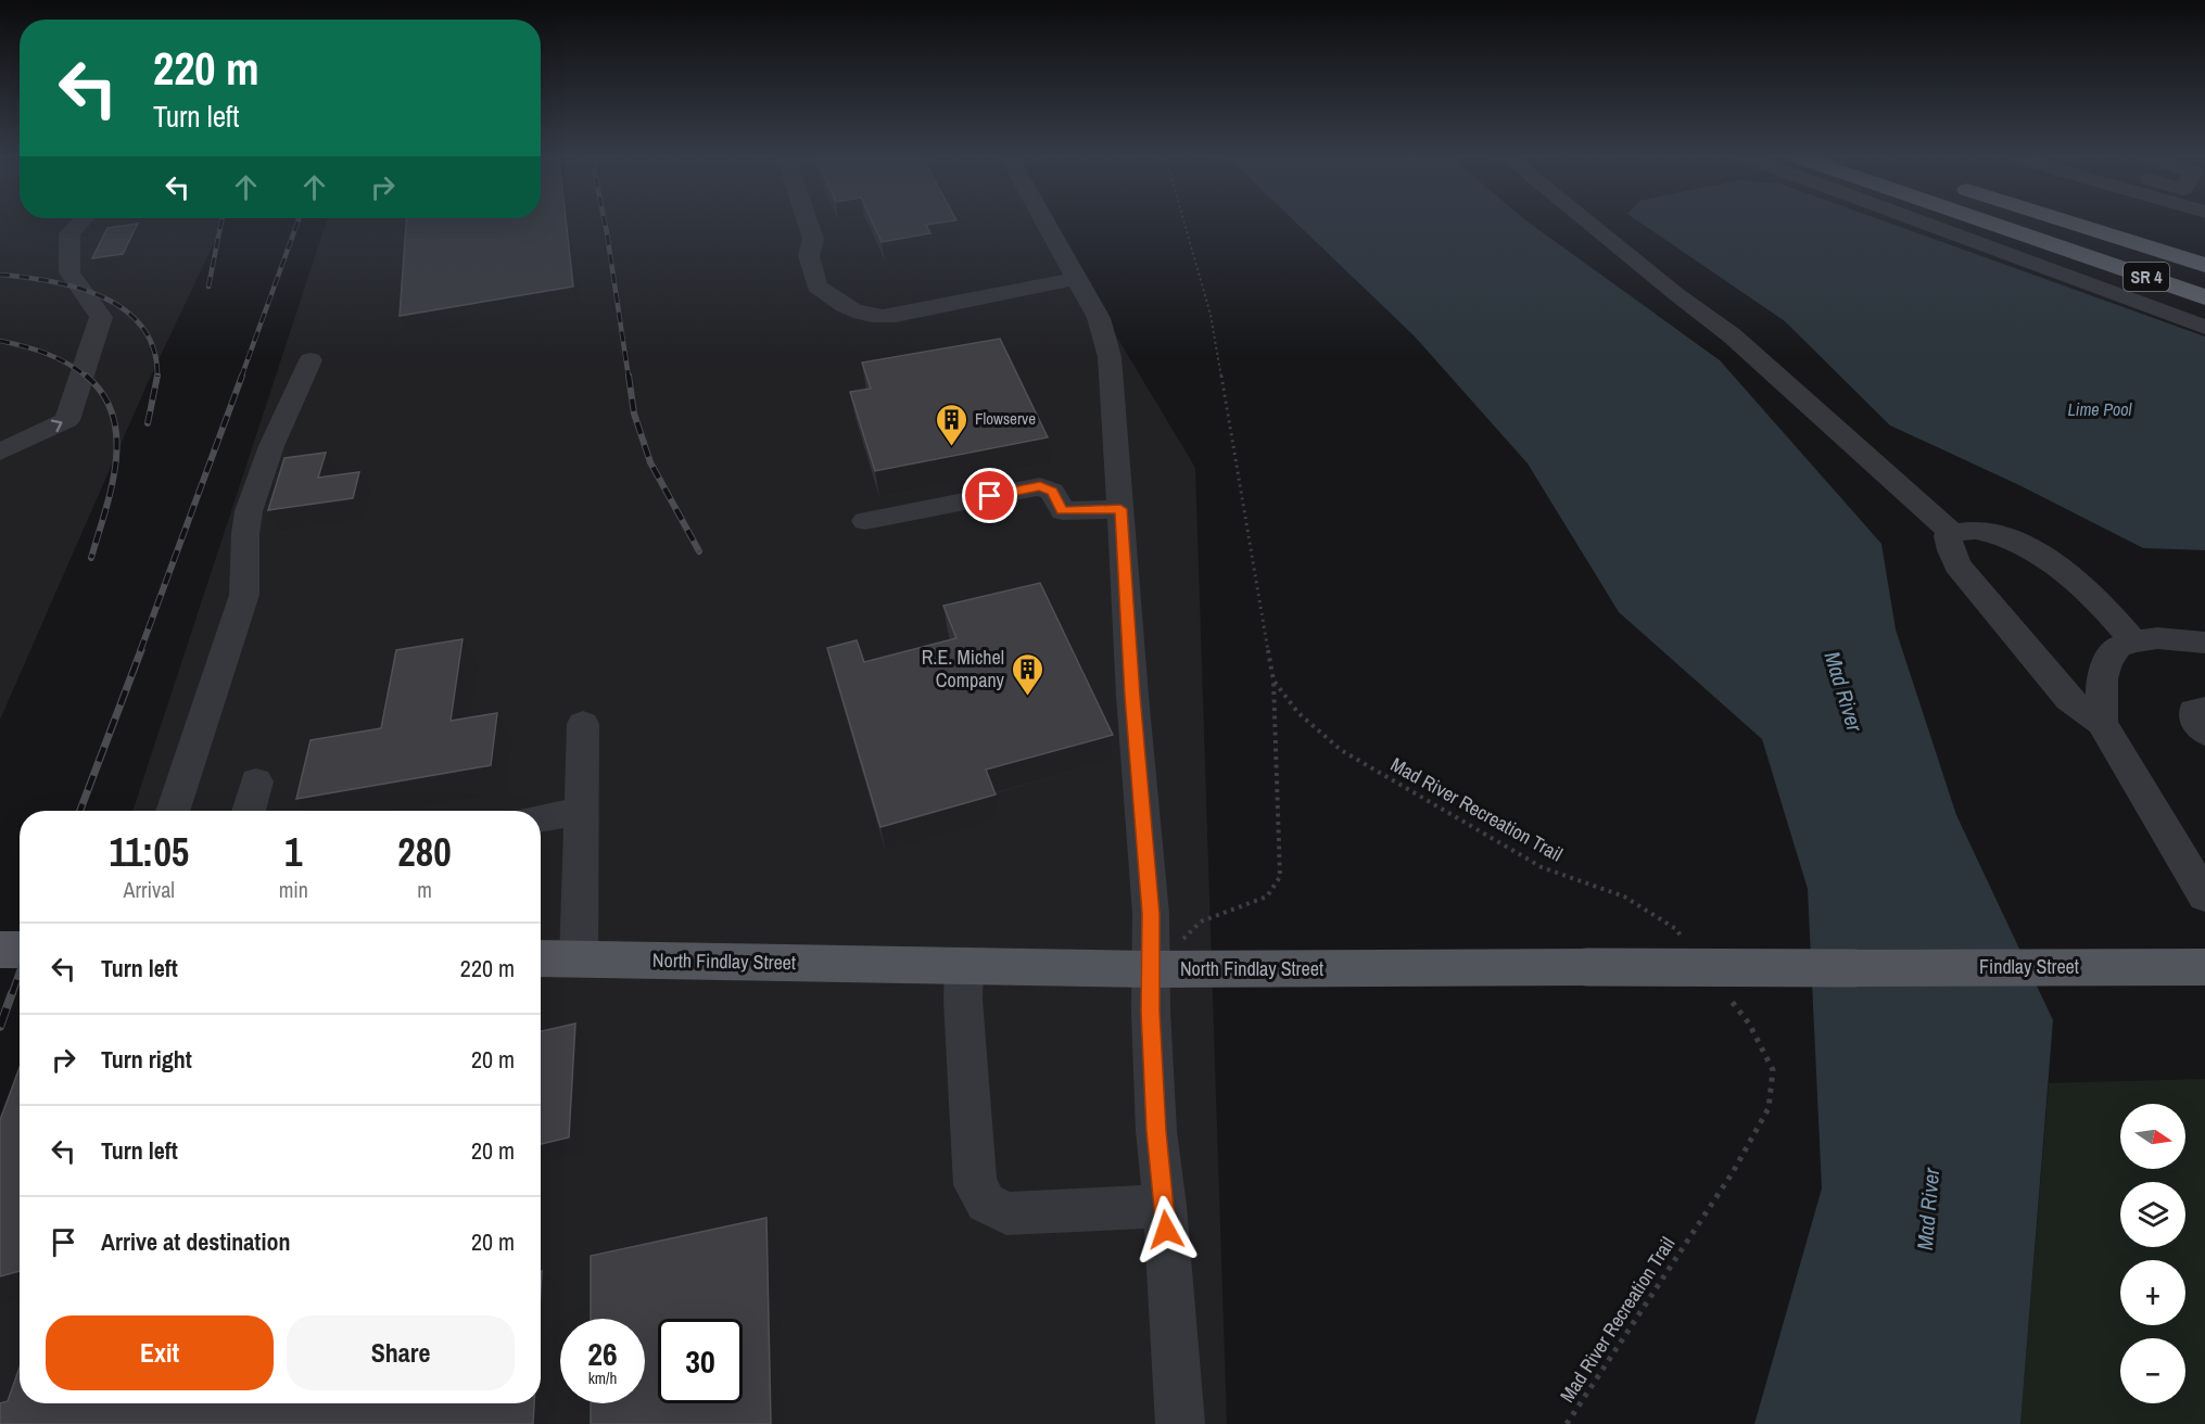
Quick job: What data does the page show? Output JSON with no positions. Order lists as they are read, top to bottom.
{
  "streets": {
    "highway": ["SR 4"],
    "main road": ["North Findlay Street", "Findlay Street"],
    "path": ["Mad River Recreation Trail"]
  },
  "crossings": [
    ["North Findlay Street", "Findlay Street"]
  ],
  "water": ["Lime Pool", "Mad River"],
  "places": {
    "building": ["Flowserve", "R.E. Michel Company"]
  },
  "north": "right",
  "page": {
    "turn": ["220 m", "Turn left"],
    "eta": [
      "11:05",
      "Arrival",
      "1",
      "min",
      "280",
      "m"
    ],
    "list": [
      {
        "name": "Turn left",
        "value": "220 m"
      },
      {
        "name": "Turn right",
        "value": "20 m"
      },
      {
        "name": "Turn left",
        "value": "20 m"
      },
      {
        "name": "Arrive at destination",
        "value": "20 m"
      }
    ],
    "map_buttons": ["+", "−"],
    "buttons": ["Exit", "Share"],
    "speed": "26 km/h",
    "limit": "30"
  }
}
